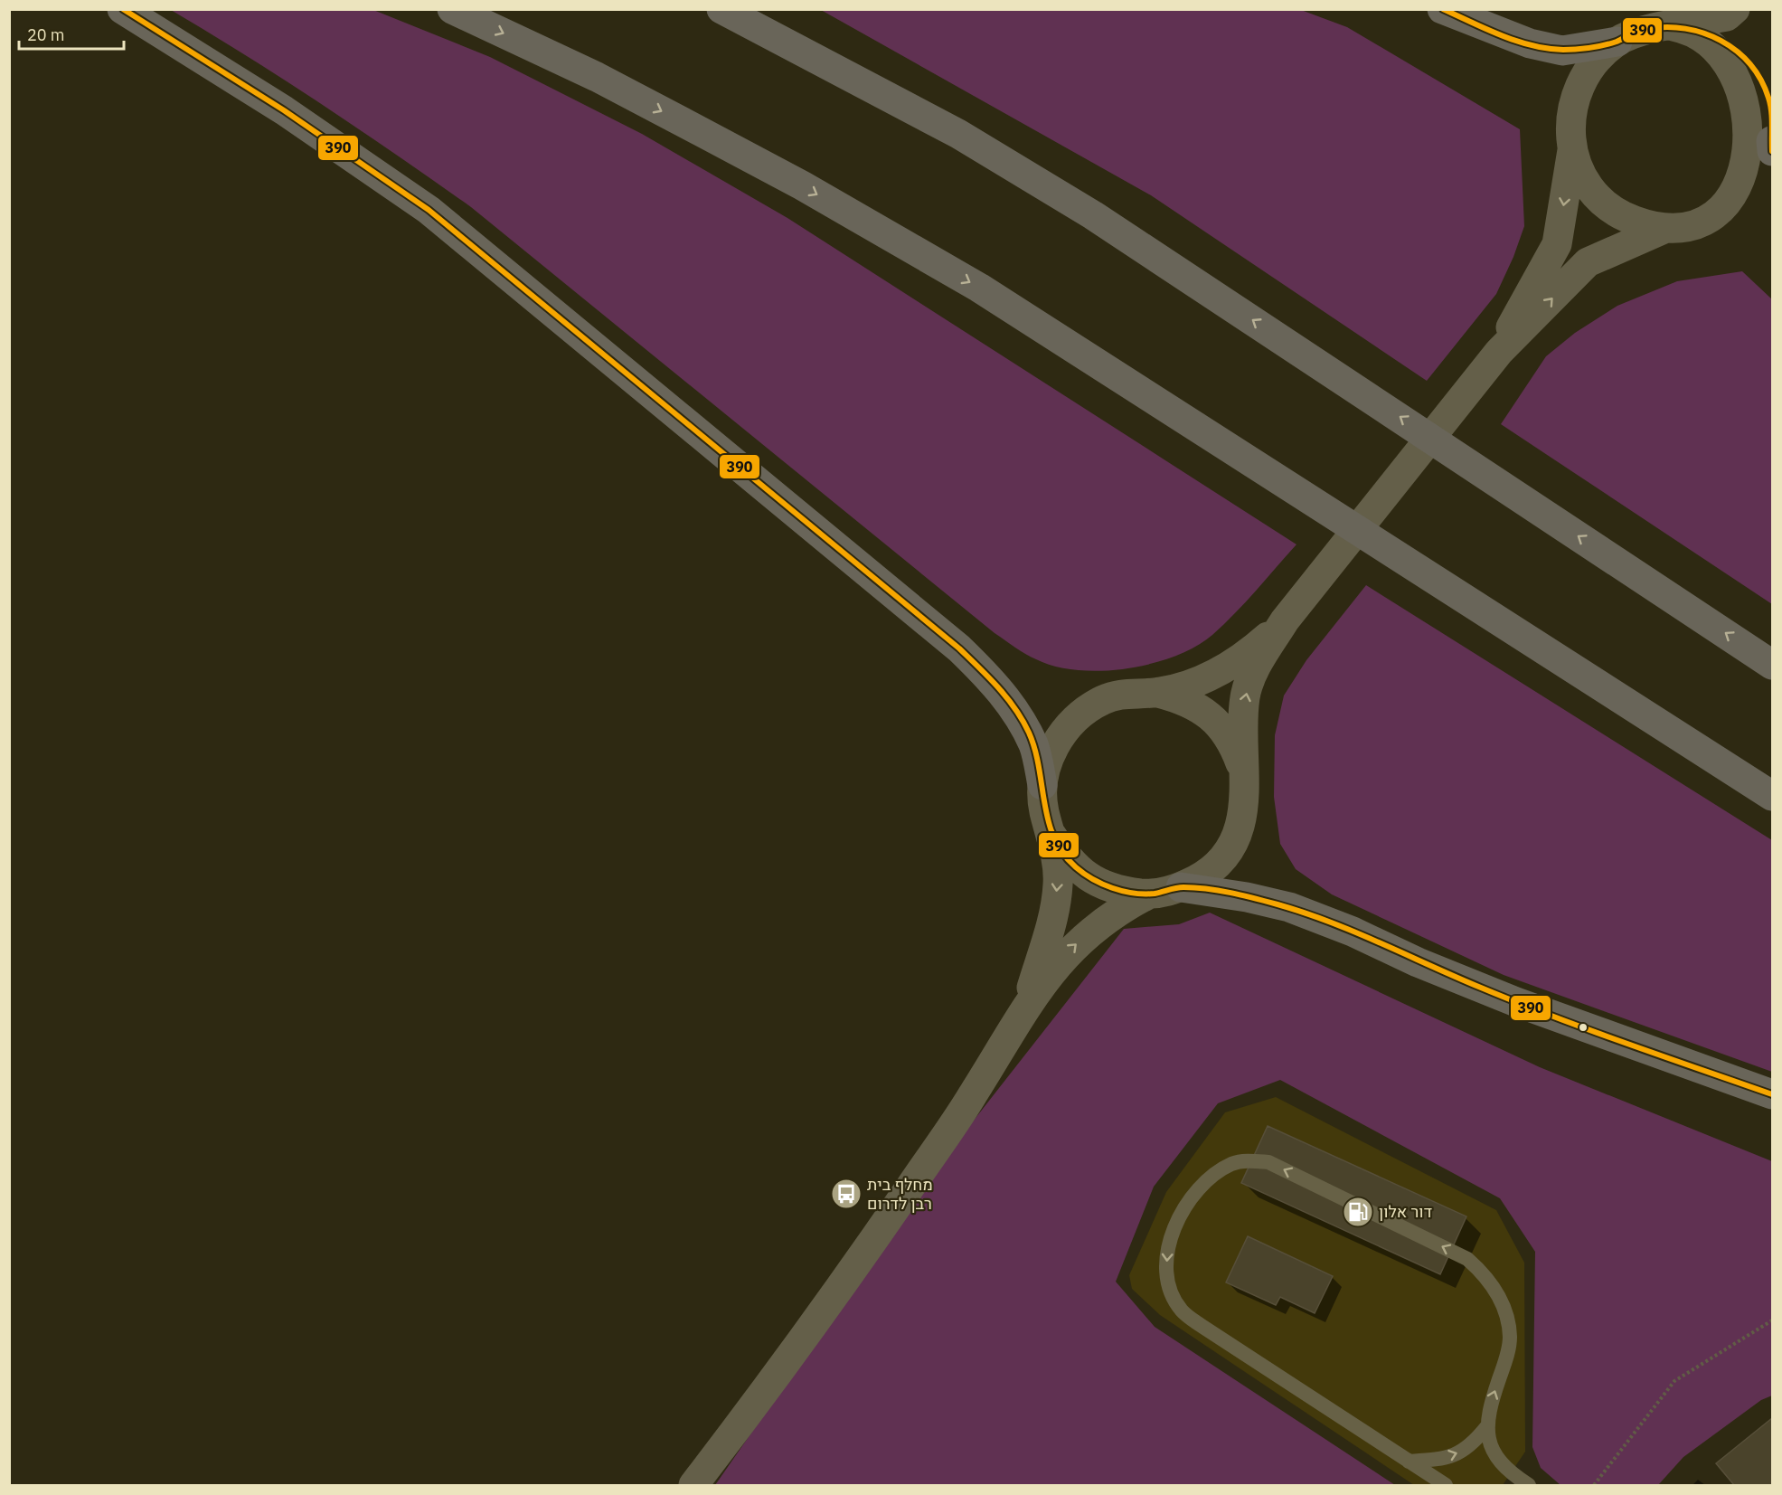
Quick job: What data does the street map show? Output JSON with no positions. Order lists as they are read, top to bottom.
{
  "places": {
    "bus stop": ["מחלף בית רבן לדרום"],
    "fuel station": ["דור אלון"]
  },
  "lines": ["transit line 390"],
  "scale_bar": "20 m"
}
